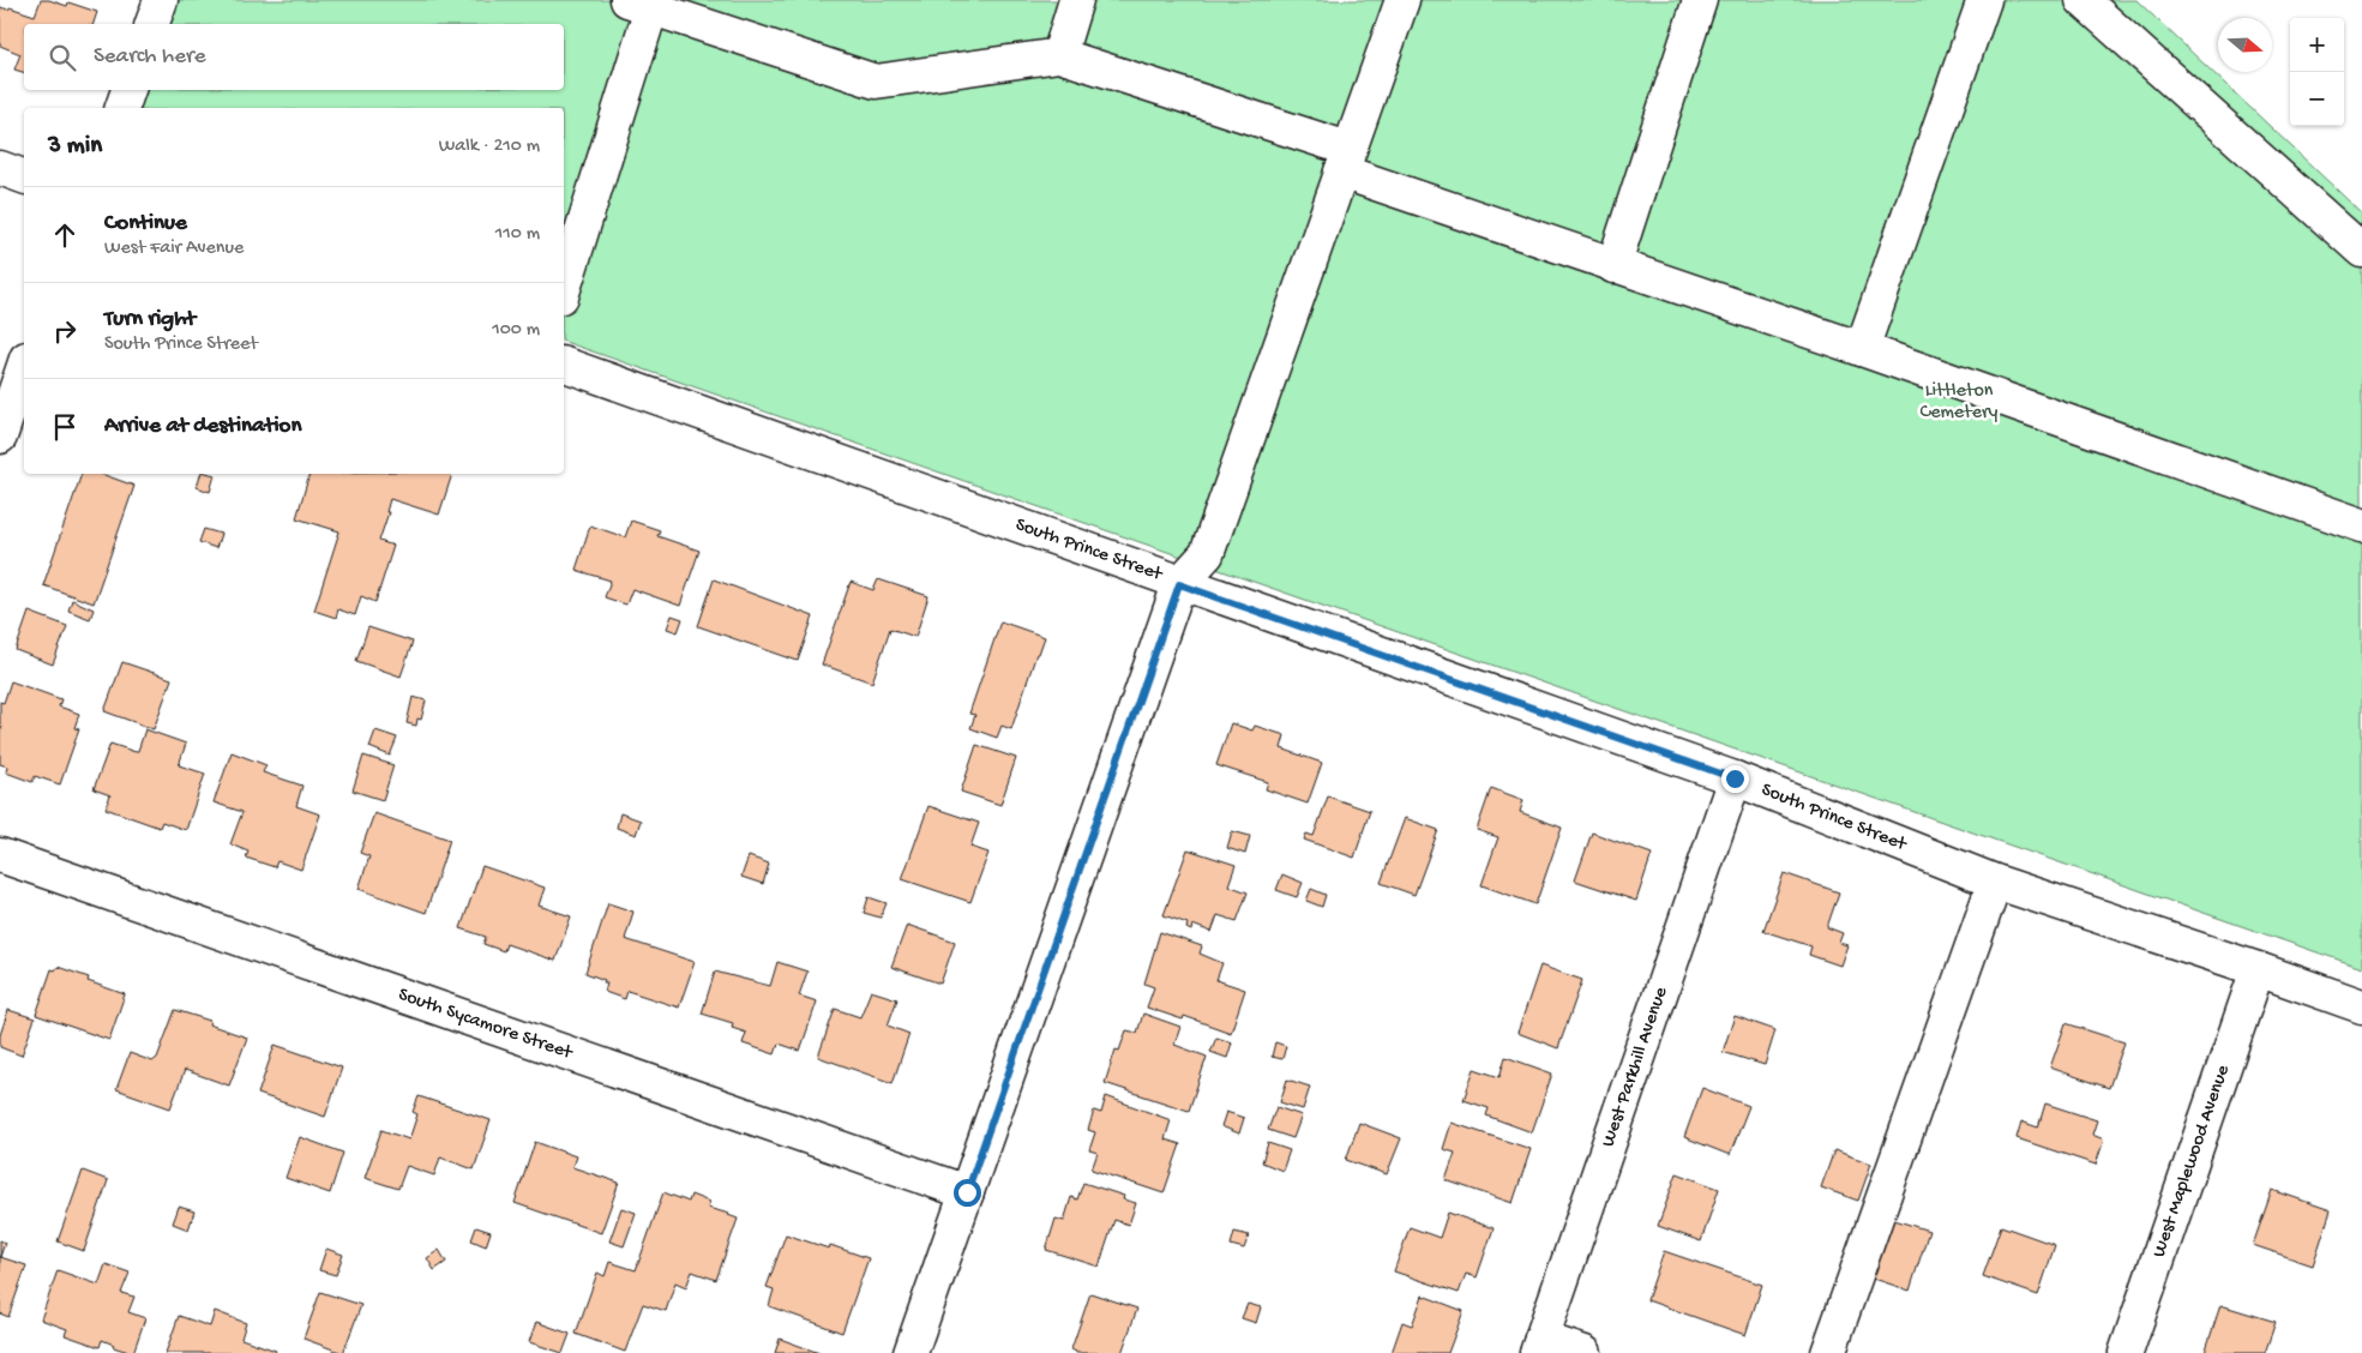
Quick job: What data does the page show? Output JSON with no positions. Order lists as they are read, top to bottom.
{
  "streets": {
    "street": [
      "South Prince Street",
      "South Sycamore Street",
      "West Parkhill Avenue",
      "West Maplewood Avenue"
    ]
  },
  "crossings": [
    ["South Prince Street", "West Parkhill Avenue"],
    ["South Prince Street", "West Maplewood Avenue"]
  ],
  "parks": ["Littleton Cemetery"],
  "north": "right",
  "page": {
    "map_buttons": ["+", "−"],
    "search": "Search here",
    "heading": ["3 min", "Walk · 210 m"],
    "list": [
      ["Continue", "West Fair Avenue", "110 m"],
      ["Turn right", "South Prince Street", "100 m"],
      "Arrive at destination"
    ]
  }
}
